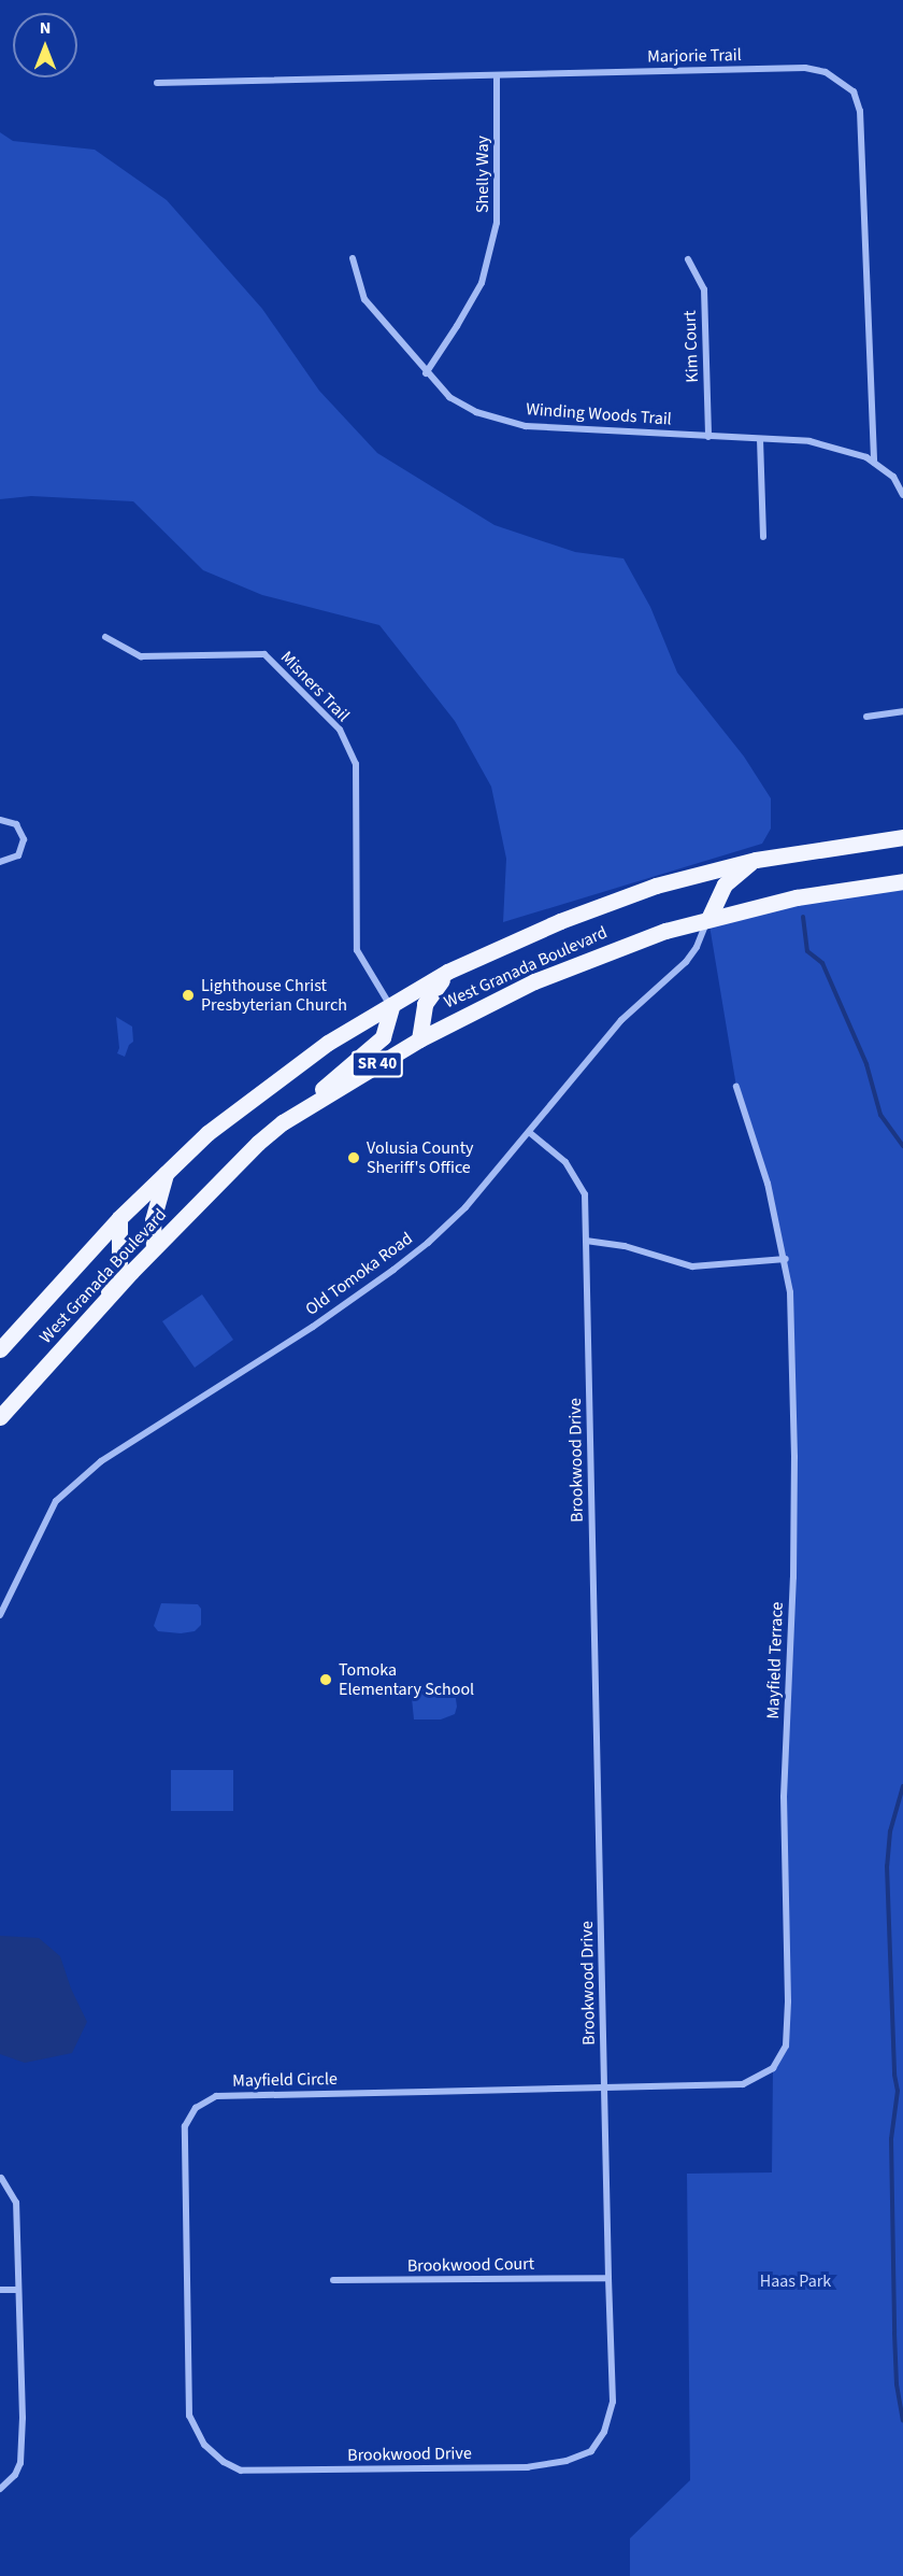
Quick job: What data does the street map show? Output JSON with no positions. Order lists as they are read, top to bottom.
{
  "streets": {
    "main road": ["West Granada Boulevard", "SR 40"],
    "street": [
      "Marjorie Trail",
      "Shelly Way",
      "Kim Court",
      "Winding Woods Trail",
      "Misners Trail",
      "Old Tomoka Road",
      "Brookwood Drive",
      "Mayfield Terrace",
      "Mayfield Circle",
      "Brookwood Court"
    ]
  },
  "crossings": [
    ["Marjorie Trail", "Shelly Way"],
    ["Marjorie Trail", "Winding Woods Trail"],
    ["Shelly Way", "Winding Woods Trail"],
    ["Kim Court", "Winding Woods Trail"],
    ["Misners Trail", "West Granada Boulevard"],
    ["West Granada Boulevard", "Old Tomoka Road"],
    ["Old Tomoka Road", "Brookwood Drive"],
    ["Brookwood Drive", "Mayfield Terrace"],
    ["Brookwood Drive", "Mayfield Circle"],
    ["Brookwood Drive", "Brookwood Court"],
    ["Mayfield Terrace", "Mayfield Circle"]
  ],
  "parks": ["Haas Park"],
  "places": ["Lighthouse Christ Presbyterian Church", "Volusia County Sheriff's Office", "Tomoka Elementary School"],
  "north": "top"
}
